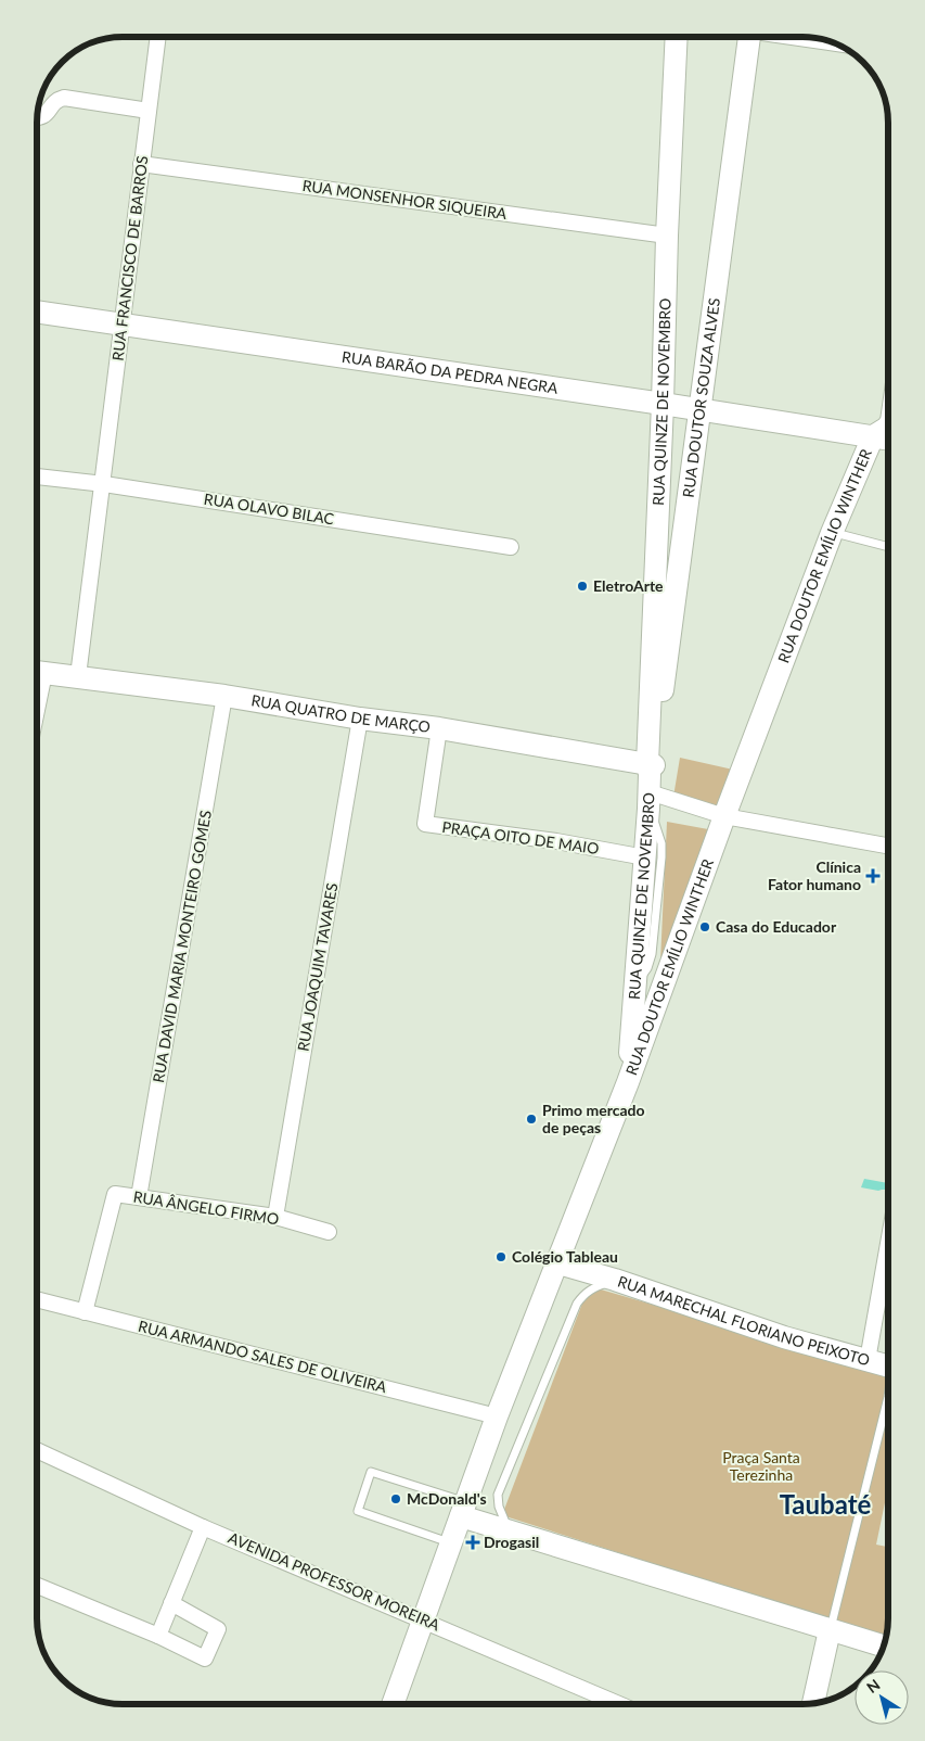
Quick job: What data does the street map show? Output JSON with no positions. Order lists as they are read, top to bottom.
{
  "streets": {
    "main road": [
      "RUA BARÃO DA PEDRA NEGRA",
      "RUA DOUTOR SOUZA ALVES",
      "RUA QUINZE DE NOVEMBRO",
      "RUA DOUTOR EMÍLIO WINTHER",
      "RUA QUATRO DE MARÇO",
      "RUA MARECHAL FLORIANO PEIXOTO"
    ],
    "street": [
      "RUA MONSENHOR SIQUEIRA",
      "RUA FRANCISCO DE BARROS",
      "RUA OLAVO BILAC",
      "PRAÇA OITO DE MAIO",
      "RUA DAVID MARIA MONTEIRO GOMES",
      "RUA JOAQUIM TAVARES",
      "RUA ÂNGELO FIRMO",
      "RUA ARMANDO SALES DE OLIVEIRA",
      "AVENIDA PROFESSOR MOREIRA"
    ]
  },
  "crossings": [
    ["RUA MONSENHOR SIQUEIRA", "RUA FRANCISCO DE BARROS"],
    ["RUA MONSENHOR SIQUEIRA", "RUA QUINZE DE NOVEMBRO"],
    ["RUA FRANCISCO DE BARROS", "RUA BARÃO DA PEDRA NEGRA"],
    ["RUA FRANCISCO DE BARROS", "RUA OLAVO BILAC"],
    ["RUA FRANCISCO DE BARROS", "RUA QUATRO DE MARÇO"],
    ["RUA BARÃO DA PEDRA NEGRA", "RUA DOUTOR SOUZA ALVES"],
    ["RUA BARÃO DA PEDRA NEGRA", "RUA QUINZE DE NOVEMBRO"],
    ["RUA BARÃO DA PEDRA NEGRA", "RUA DOUTOR EMÍLIO WINTHER"],
    ["RUA DOUTOR SOUZA ALVES", "RUA QUINZE DE NOVEMBRO"],
    ["RUA DOUTOR SOUZA ALVES", "RUA QUATRO DE MARÇO"],
    ["RUA QUINZE DE NOVEMBRO", "RUA DOUTOR EMÍLIO WINTHER"],
    ["RUA QUINZE DE NOVEMBRO", "RUA QUATRO DE MARÇO"],
    ["RUA QUINZE DE NOVEMBRO", "PRAÇA OITO DE MAIO"],
    ["RUA DOUTOR EMÍLIO WINTHER", "RUA QUATRO DE MARÇO"],
    ["RUA DOUTOR EMÍLIO WINTHER", "RUA MARECHAL FLORIANO PEIXOTO"],
    ["RUA DOUTOR EMÍLIO WINTHER", "RUA ARMANDO SALES DE OLIVEIRA"],
    ["RUA DOUTOR EMÍLIO WINTHER", "AVENIDA PROFESSOR MOREIRA"],
    ["RUA QUATRO DE MARÇO", "PRAÇA OITO DE MAIO"],
    ["RUA QUATRO DE MARÇO", "RUA DAVID MARIA MONTEIRO GOMES"],
    ["RUA QUATRO DE MARÇO", "RUA JOAQUIM TAVARES"],
    ["RUA DAVID MARIA MONTEIRO GOMES", "RUA ÂNGELO FIRMO"],
    ["RUA JOAQUIM TAVARES", "RUA ÂNGELO FIRMO"],
    ["RUA ÂNGELO FIRMO", "RUA ARMANDO SALES DE OLIVEIRA"]
  ],
  "districts": ["Taubaté"],
  "parks": ["Praça Santa Terezinha"],
  "places": {
    "other": [
      "EletroArte",
      "Casa do Educador",
      "Primo mercado de peças",
      "Colégio Tableau",
      "McDonald's"
    ],
    "health": ["Clínica Fator humano", "Drogasil"]
  },
  "north": "top left"
}
